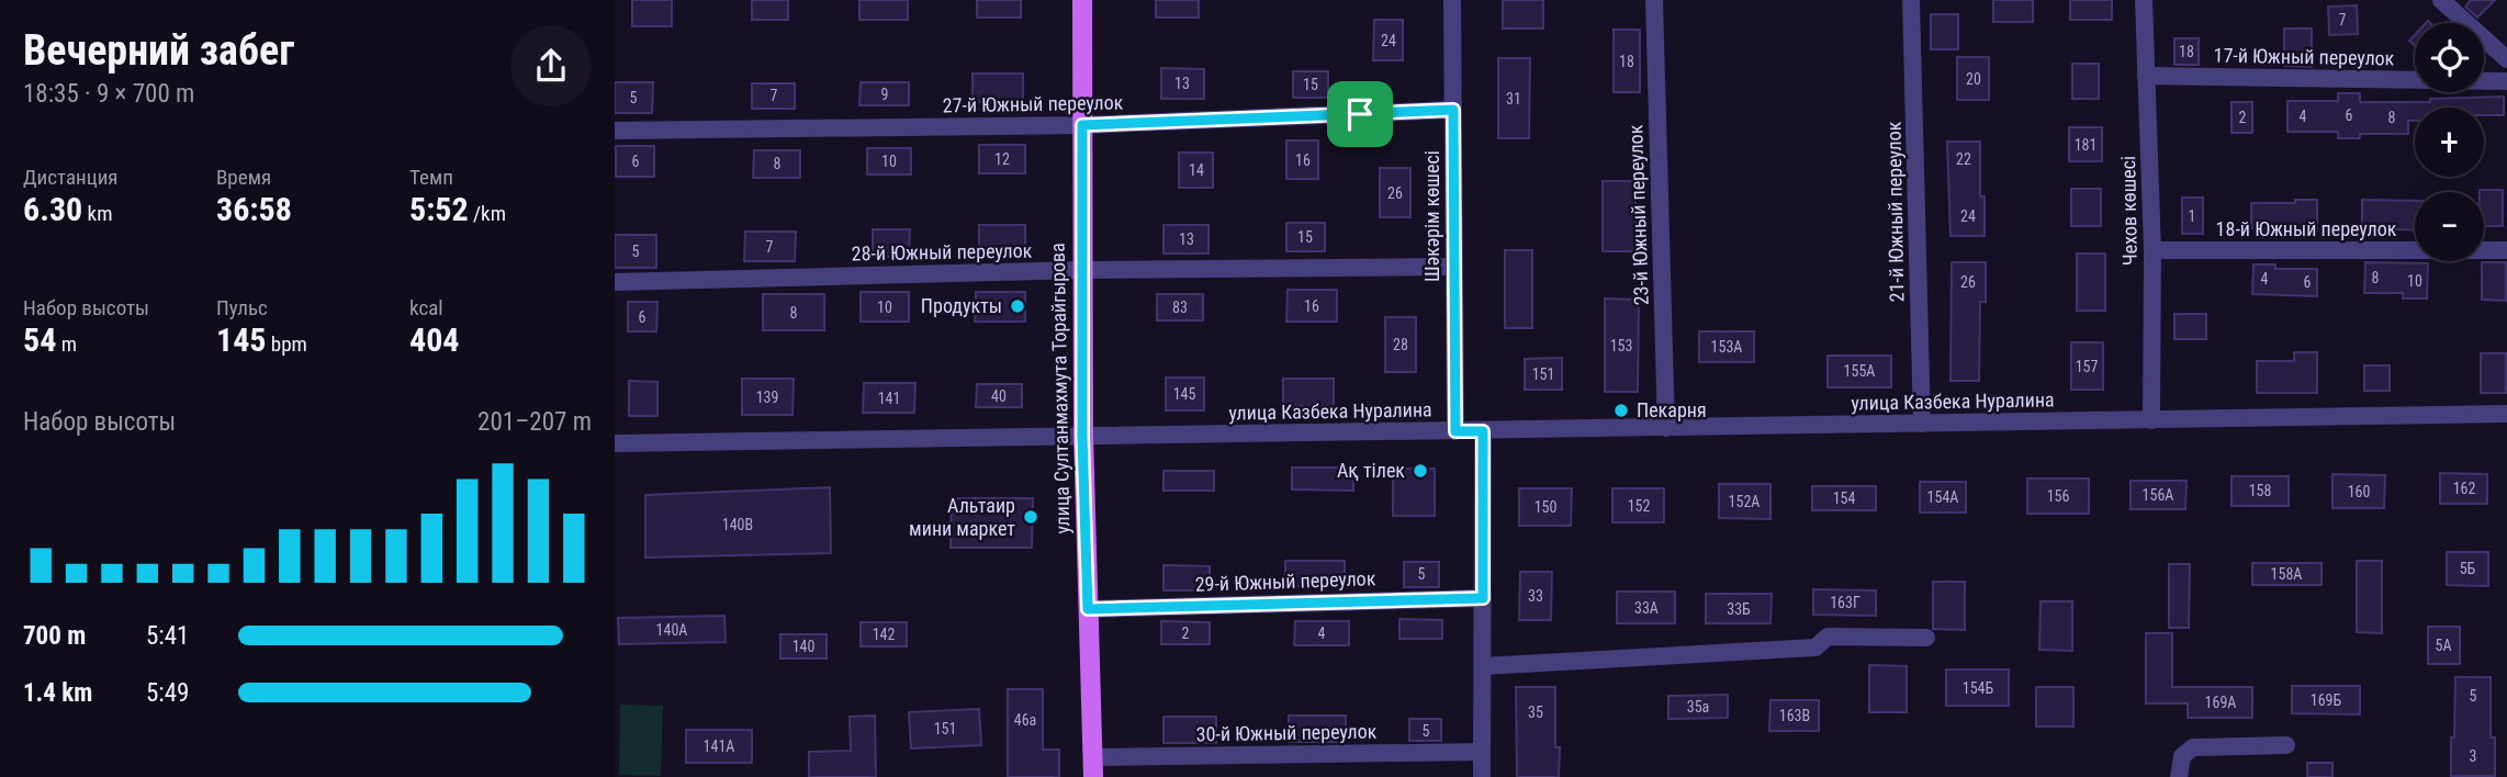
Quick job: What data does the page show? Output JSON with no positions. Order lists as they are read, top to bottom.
{
  "streets": {
    "main road": ["улица Султанмахмута Торайгырова"],
    "street": [
      "17-й Южный переулок",
      "27-й Южный переулок",
      "Чехов көшесі",
      "21-й Южный переулок",
      "23-й Южный переулок",
      "Шәкәрім көшесі",
      "18-й Южный переулок",
      "28-й Южный переулок",
      "улица Казбека Нуралина",
      "29-й Южный переулок",
      "30-й Южный переулок"
    ]
  },
  "crossings": [
    ["17-й Южный переулок", "Чехов көшесі"],
    ["27-й Южный переулок", "Шәкәрім көшесі"],
    ["27-й Южный переулок", "улица Султанмахмута Торайгырова"],
    ["Чехов көшесі", "18-й Южный переулок"],
    ["Чехов көшесі", "улица Казбека Нуралина"],
    ["21-й Южный переулок", "улица Казбека Нуралина"],
    ["23-й Южный переулок", "улица Казбека Нуралина"],
    ["Шәкәрім көшесі", "28-й Южный переулок"],
    ["Шәкәрім көшесі", "улица Казбека Нуралина"],
    ["28-й Южный переулок", "улица Султанмахмута Торайгырова"],
    ["улица Султанмахмута Торайгырова", "улица Казбека Нуралина"],
    ["улица Султанмахмута Торайгырова", "29-й Южный переулок"],
    ["улица Султанмахмута Торайгырова", "30-й Южный переулок"]
  ],
  "places": [
    "Продукты",
    "Пекарня",
    "Ақ тілек",
    "Альтаир мини маркет"
  ],
  "house_numbers": [
    "7",
    "24",
    "18",
    "18",
    "20",
    "13",
    "15",
    "9",
    "7",
    "5",
    "31",
    "6",
    "4",
    "2",
    "8",
    "181",
    "12",
    "22",
    "16",
    "6",
    "10",
    "8",
    "14",
    "26",
    "24",
    "1",
    "15",
    "13",
    "7",
    "5",
    "8",
    "4",
    "10",
    "26",
    "6",
    "16",
    "10",
    "83",
    "8",
    "6",
    "28",
    "153",
    "153А",
    "157",
    "155А",
    "151",
    "145",
    "40",
    "139",
    "141",
    "162",
    "158",
    "160",
    "156А",
    "156",
    "154А",
    "154",
    "152А",
    "152",
    "150",
    "140В",
    "5Б",
    "5",
    "158А",
    "33",
    "163Г",
    "33А",
    "33Б",
    "140А",
    "2",
    "4",
    "142",
    "5А",
    "140",
    "154Б",
    "5",
    "169Б",
    "169А",
    "35а",
    "35",
    "163В",
    "46а",
    "151",
    "5",
    "141А",
    "3"
  ],
  "page": {
    "heading": ["Вечерний забег", "18:35 · 9 × 700 m"],
    "map_buttons": ["+", "−"],
    "stats": [
      ["Дистанция", "6.30 km"],
      ["Время", "36:58"],
      ["Темп", "5:52 /km"],
      ["Набор высоты", "54 m"],
      ["Пульс", "145 bpm"],
      ["kcal", "404"]
    ],
    "chart": ["Набор высоты", "201–207 m"],
    "list": [
      {
        "name": "700 m",
        "note": "5:41"
      },
      {
        "name": "1.4 km",
        "note": "5:49"
      }
    ]
  }
}
